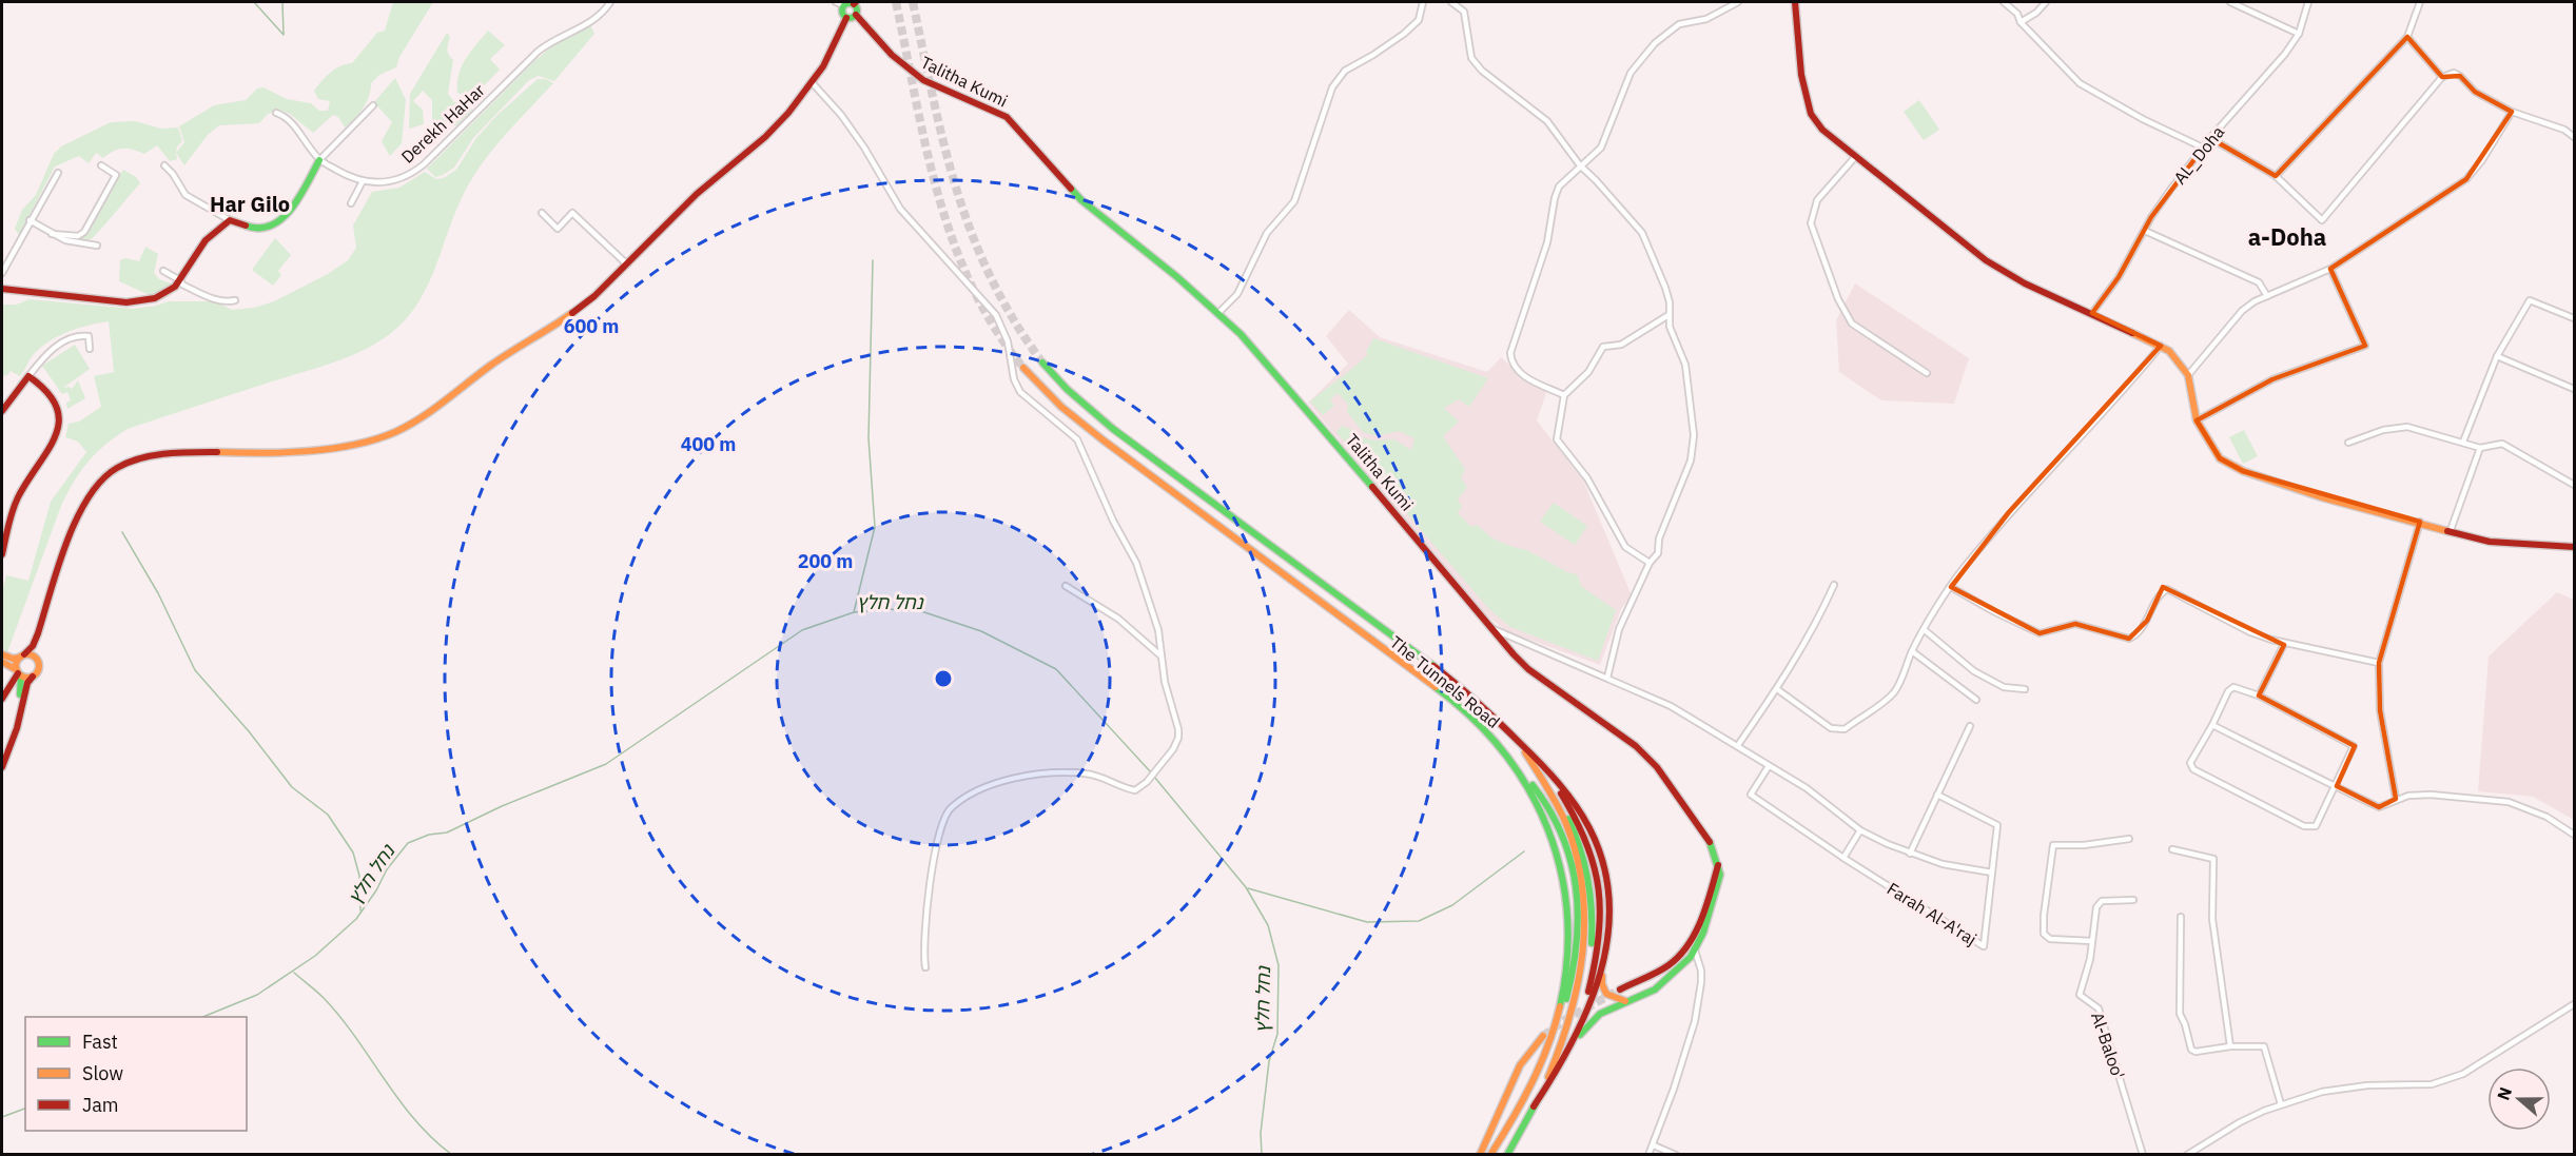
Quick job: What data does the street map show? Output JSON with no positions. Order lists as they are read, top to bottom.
{
  "streets": {
    "main road": ["Talitha Kumi", "The Tunnels Road"],
    "street": [
      "Derekh HaHar",
      "AL_Doha",
      "Farah Al-A'raj",
      "Al-Baloo'"
    ]
  },
  "districts": ["Har Gilo", "a-Doha"],
  "water": ["נחל חלץ"],
  "legend": ["Fast", "Slow", "Jam"],
  "north": "left",
  "rings": ["600 m", "400 m", "200 m"]
}
